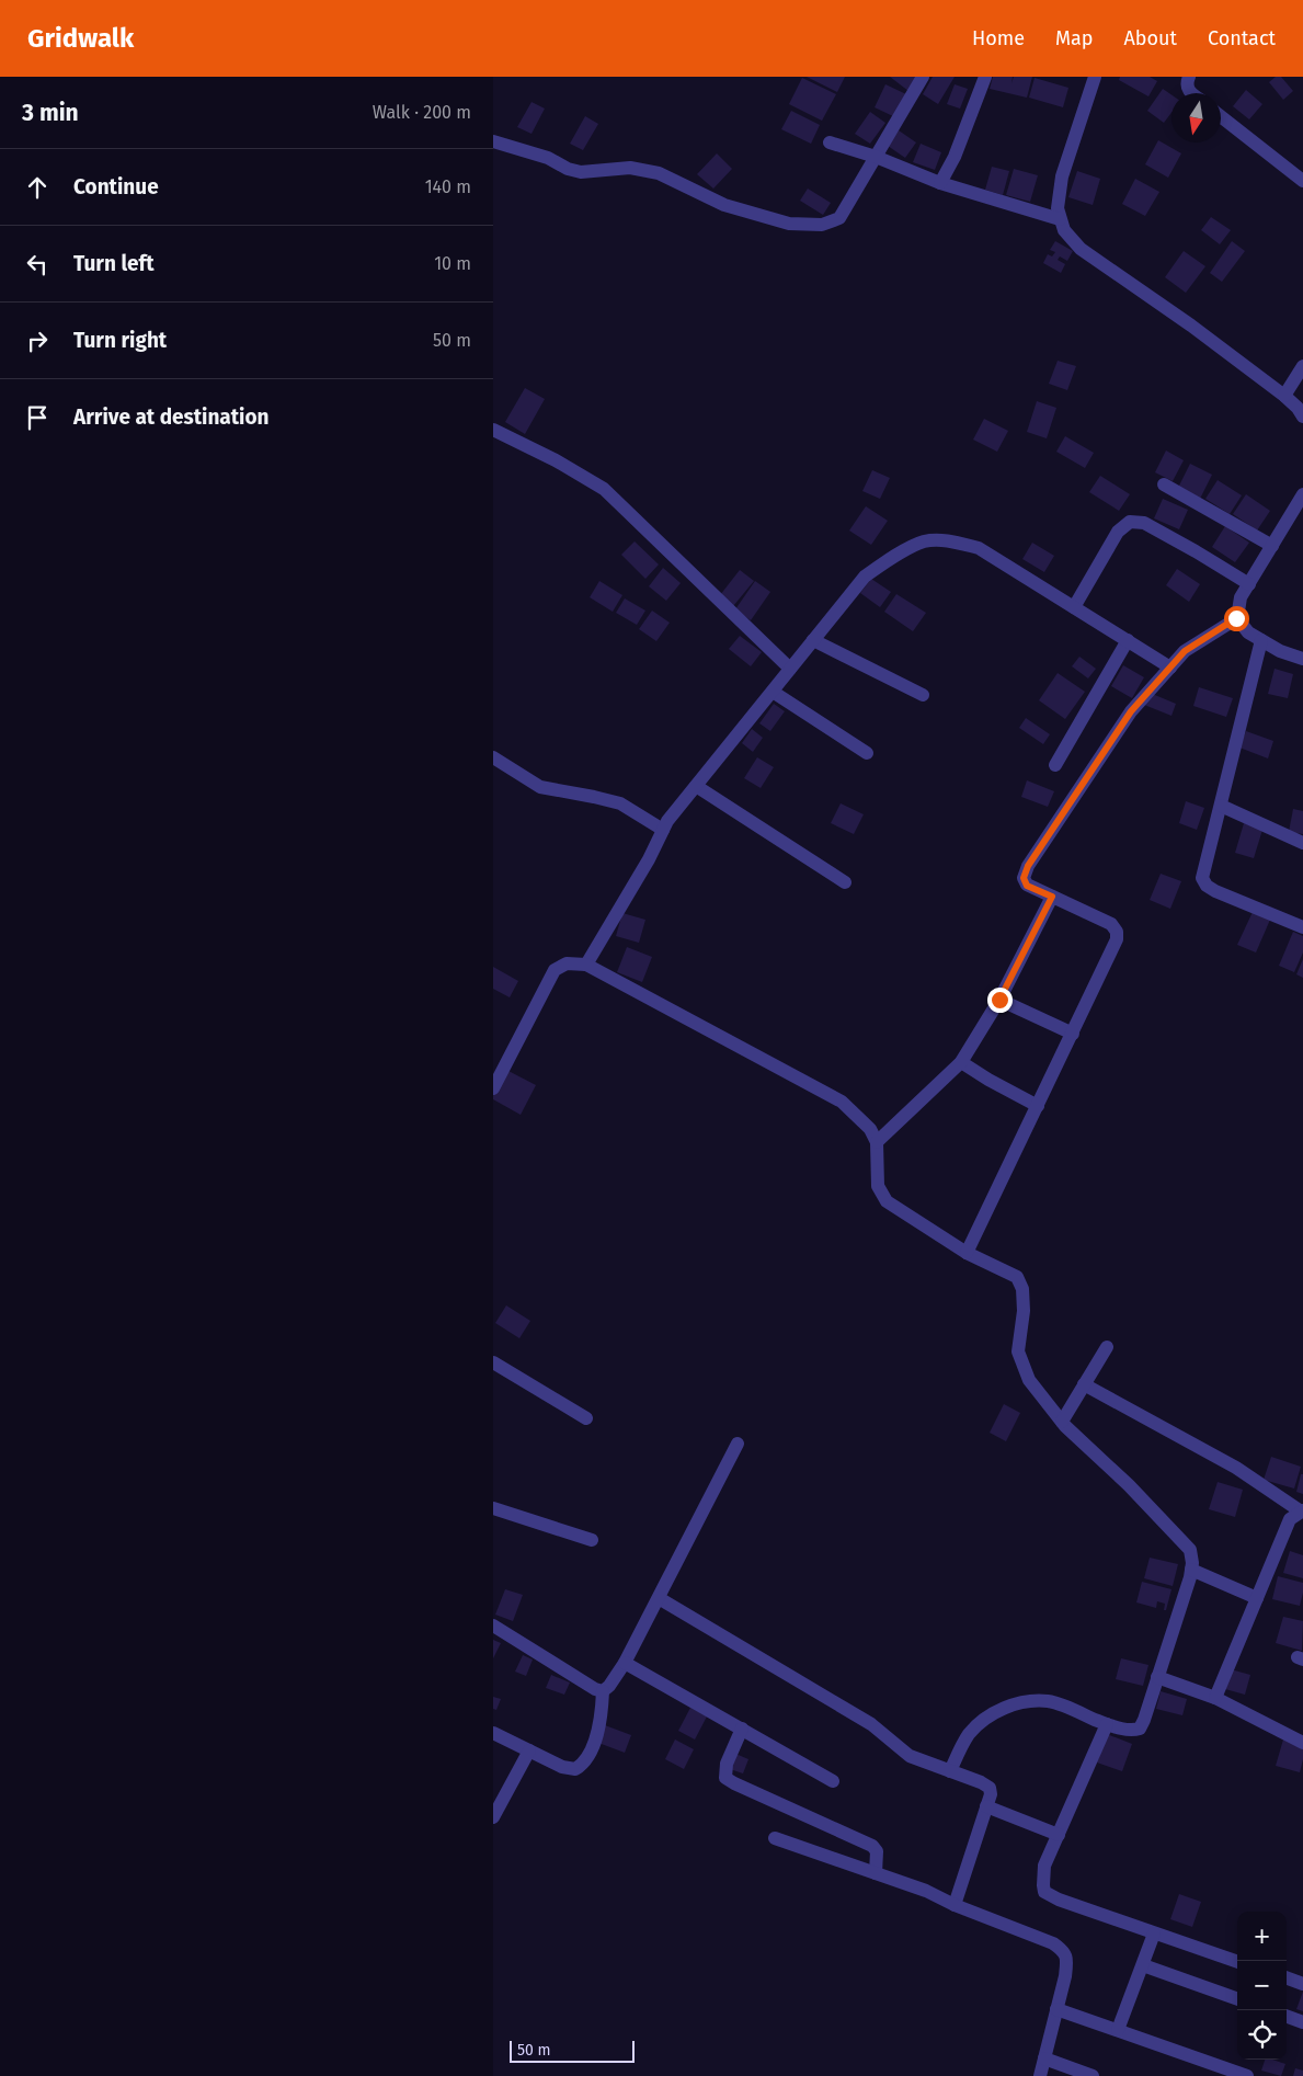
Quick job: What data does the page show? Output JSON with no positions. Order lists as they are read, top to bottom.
{
  "scale_bar": "50 m",
  "north": "bottom",
  "page": {
    "header": "Gridwalk",
    "nav": [
      "Home",
      "Map",
      "About",
      "Contact"
    ],
    "heading": ["3 min", "Walk · 200 m"],
    "list": [
      ["Continue", "140 m"],
      ["Turn left", "10 m"],
      ["Turn right", "50 m"],
      "Arrive at destination"
    ],
    "map_buttons": ["+", "−"],
    "scale": "50 m"
  }
}
